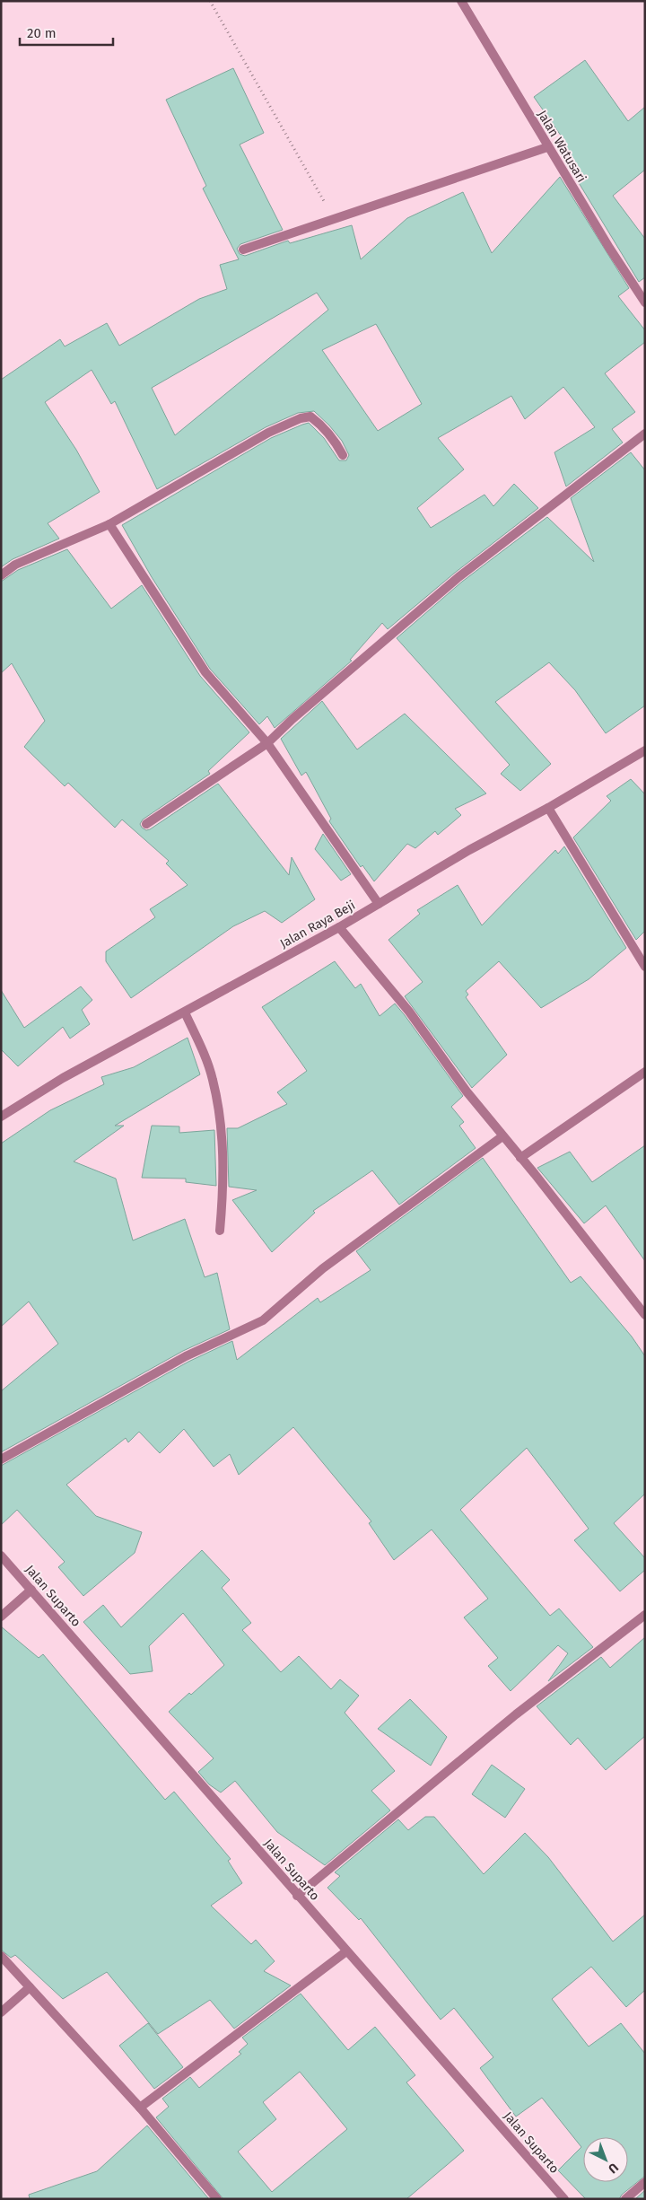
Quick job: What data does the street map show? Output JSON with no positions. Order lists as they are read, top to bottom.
{
  "streets": {
    "street": ["Jalan Watusari", "Jalan Raya Beji", "Jalan Suparto"]
  },
  "scale_bar": "20 m",
  "north": "bottom right"
}
